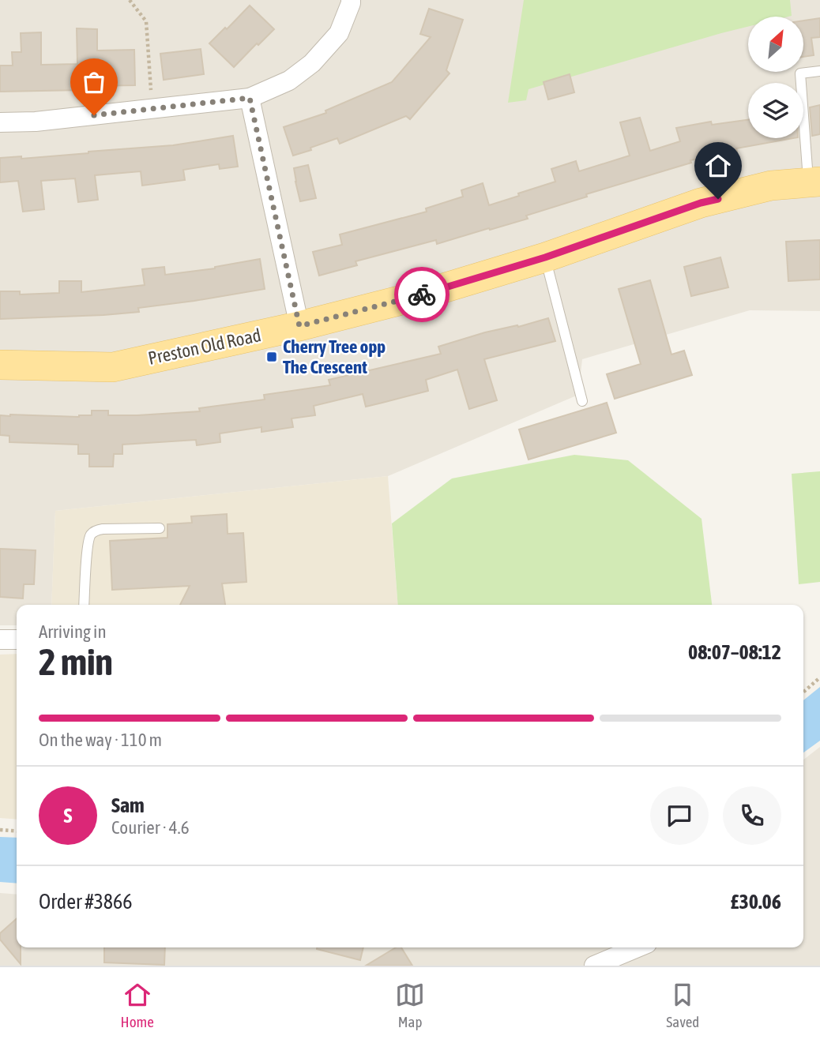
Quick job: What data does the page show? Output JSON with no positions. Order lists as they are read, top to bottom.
{
  "streets": {
    "main road": ["Preston Old Road"]
  },
  "places": {
    "transit": ["Cherry Tree opp The Crescent"]
  },
  "north": "top right",
  "page": {
    "heading": ["2 min", "Arriving in", "08:07–08:12"],
    "panel": [
      "Sam",
      "Courier · 4.6",
      "Order #3866",
      "£30.06"
    ],
    "bar": "On the way · 110 m",
    "round": "S",
    "tabs": ["Home", "Map", "Saved"]
  }
}
